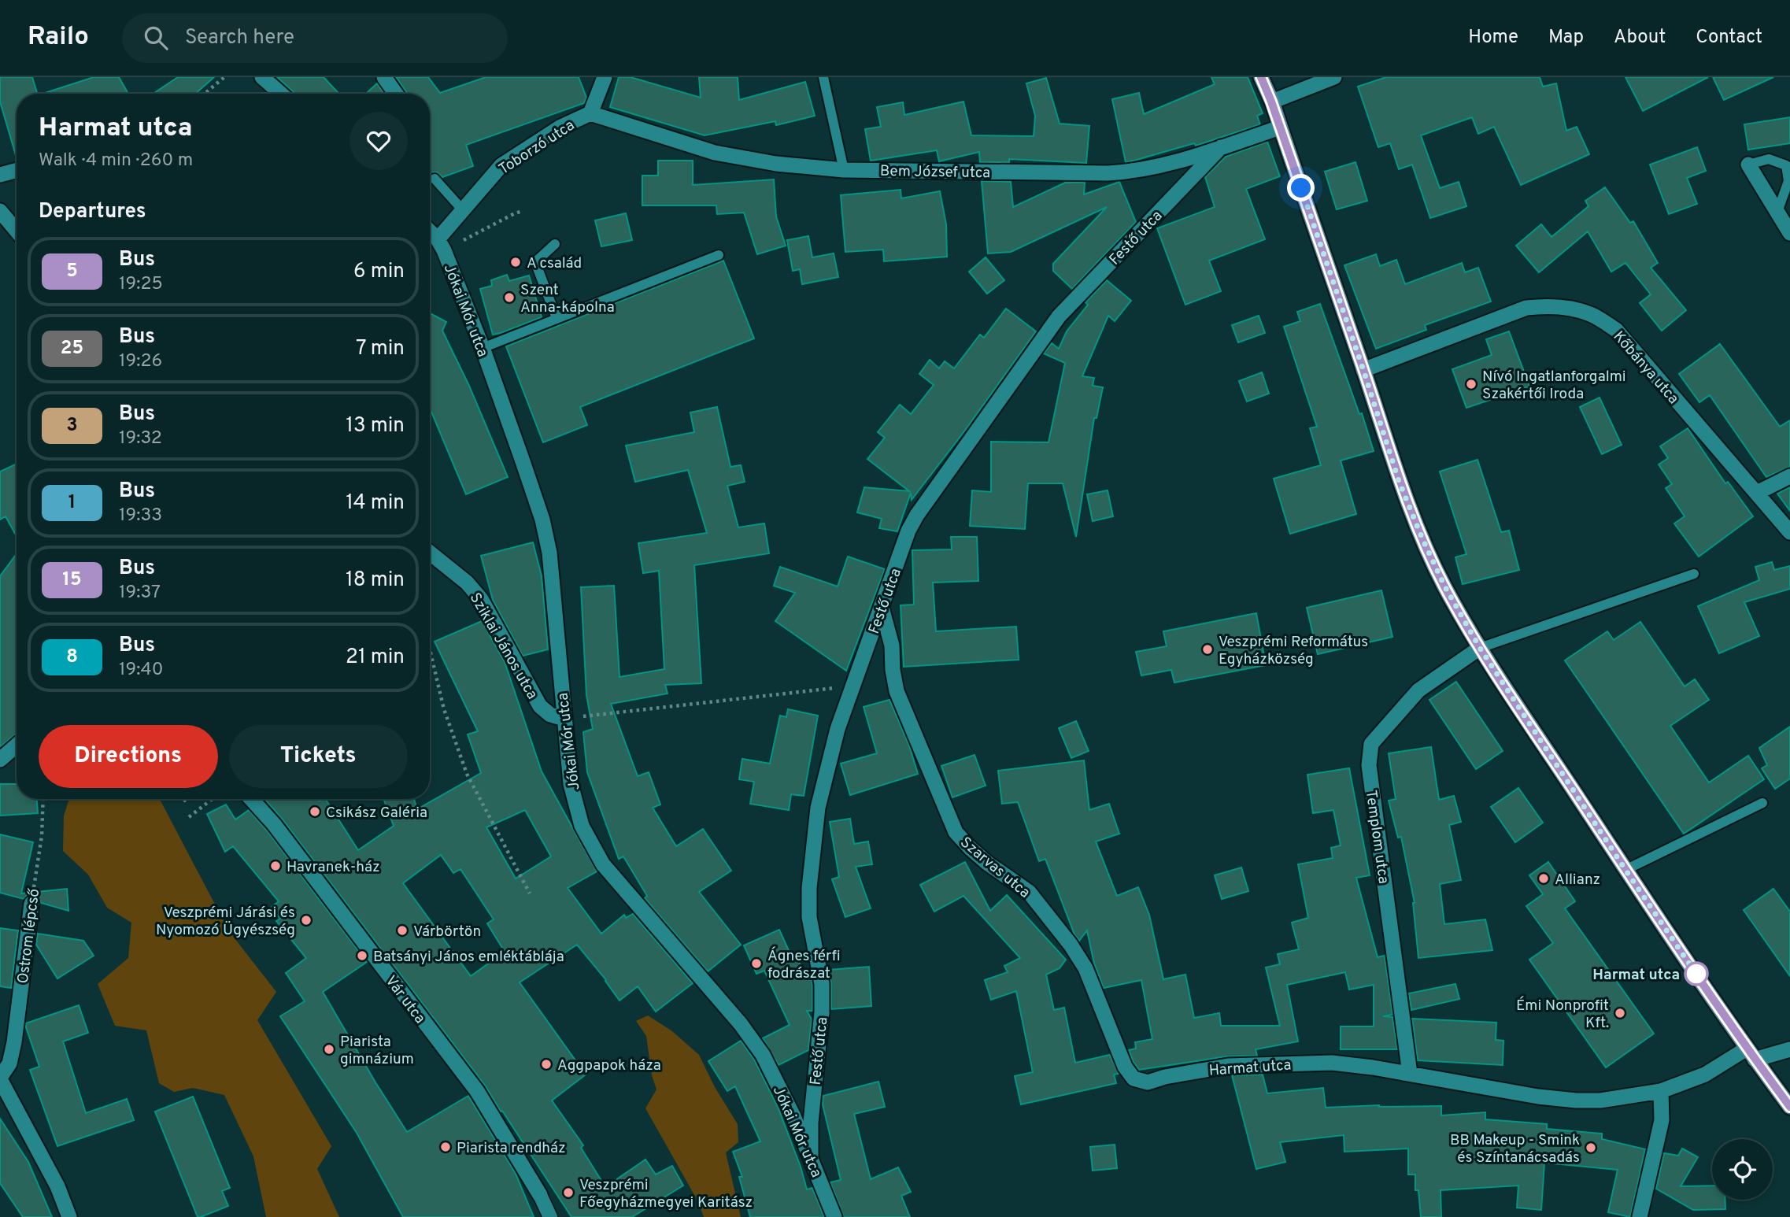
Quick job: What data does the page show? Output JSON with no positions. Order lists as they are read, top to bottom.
{
  "streets": {
    "street": [
      "Toborzó utca",
      "Bem József utca",
      "Festő utca",
      "Jókai Mór utca",
      "Kőbánya utca",
      "Sziklai János utca",
      "Templom utca",
      "Szarvas utca",
      "Ostrom lépcső",
      "Vár utca",
      "Harmat utca"
    ]
  },
  "crossings": [
    ["Toborzó utca", "Bem József utca"],
    ["Toborzó utca", "Jókai Mór utca"],
    ["Bem József utca", "Festő utca"],
    ["Festő utca", "Jókai Mór utca"],
    ["Festő utca", "Szarvas utca"],
    ["Jókai Mór utca", "Sziklai János utca"],
    ["Templom utca", "Harmat utca"],
    ["Szarvas utca", "Harmat utca"]
  ],
  "places": [
    "A család",
    "Szent Anna-kápolna",
    "Nívó Ingatlanforgalmi Szakértői Iroda",
    "Veszprémi Református Egyházközség",
    "Csikász Galéria",
    "Havranek-ház",
    "Allianz",
    "Veszprémi Járási és Nyomozó Ügyészség",
    "Várbörtön",
    "Batsányi János emléktáblája",
    "Ágnes férfi fodrászat",
    "Harmat utca",
    "Émi Nonprofit Kft.",
    "Piarista gimnázium",
    "Aggpapok háza",
    "Piarista rendház",
    "BB Makeup - Smink és Színtanácsadás",
    "Veszprémi Főegyházmegyei Karitász"
  ],
  "lines": ["bus line 5"],
  "page": {
    "header": "Railo",
    "search": "Search here",
    "nav": [
      "Home",
      "Map",
      "About",
      "Contact"
    ],
    "heading": [
      ["Harmat utca", "Walk · 4 min · 260 m"],
      "Departures"
    ],
    "list": [
      {
        "mark": "5",
        "name": "Bus",
        "note": "19:25",
        "value": "6 min"
      },
      {
        "mark": "25",
        "name": "Bus",
        "note": "19:26",
        "value": "7 min"
      },
      {
        "mark": "3",
        "name": "Bus",
        "note": "19:32",
        "value": "13 min"
      },
      {
        "mark": "1",
        "name": "Bus",
        "note": "19:33",
        "value": "14 min"
      },
      {
        "mark": "15",
        "name": "Bus",
        "note": "19:37",
        "value": "18 min"
      },
      {
        "mark": "8",
        "name": "Bus",
        "note": "19:40",
        "value": "21 min"
      }
    ],
    "buttons": ["Directions", "Tickets"]
  }
}
